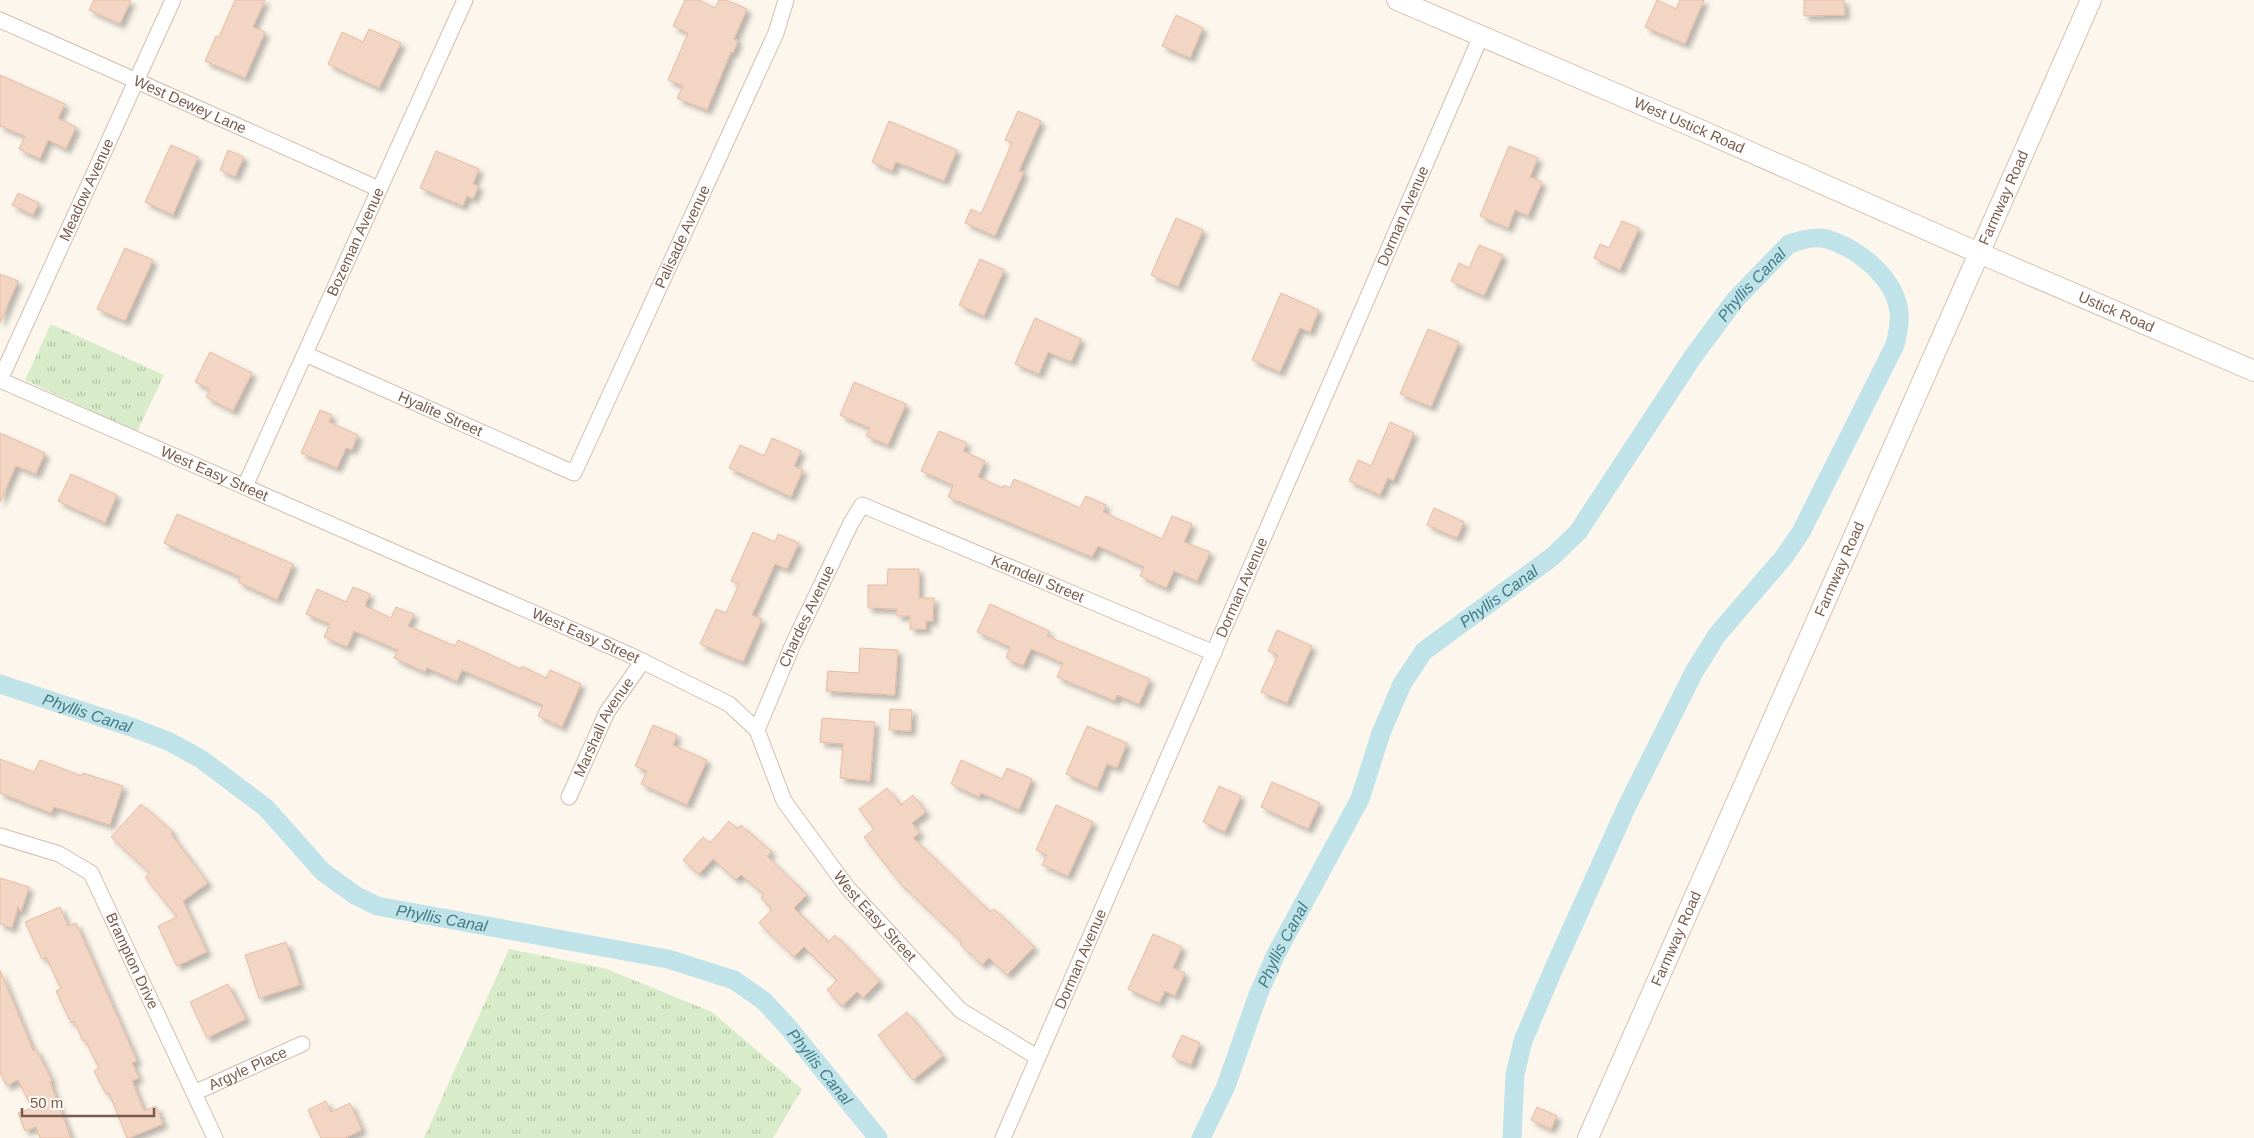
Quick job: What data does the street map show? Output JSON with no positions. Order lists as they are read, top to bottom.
{
  "streets": {
    "main road": ["West Ustick Road", "Farmway Road", "Ustick Road"],
    "street": [
      "West Dewey Lane",
      "Meadow Avenue",
      "Dorman Avenue",
      "Palisade Avenue",
      "Bozeman Avenue",
      "Hyalite Street",
      "West Easy Street",
      "Karndell Street",
      "Chardes Avenue",
      "Marshall Avenue",
      "Brampton Drive",
      "Argyle Place"
    ]
  },
  "crossings": [
    ["West Dewey Lane", "Meadow Avenue"],
    ["West Dewey Lane", "Bozeman Avenue"],
    ["West Ustick Road", "Farmway Road"],
    ["West Ustick Road", "Dorman Avenue"],
    ["West Ustick Road", "Ustick Road"],
    ["Meadow Avenue", "West Easy Street"],
    ["Farmway Road", "Ustick Road"],
    ["Dorman Avenue", "West Easy Street"],
    ["Dorman Avenue", "Karndell Street"],
    ["Palisade Avenue", "Hyalite Street"],
    ["Bozeman Avenue", "Hyalite Street"],
    ["Bozeman Avenue", "West Easy Street"],
    ["West Easy Street", "Chardes Avenue"],
    ["West Easy Street", "Marshall Avenue"],
    ["Karndell Street", "Chardes Avenue"],
    ["Brampton Drive", "Argyle Place"]
  ],
  "water": ["Phyllis Canal"],
  "scale_bar": "50 m"
}
